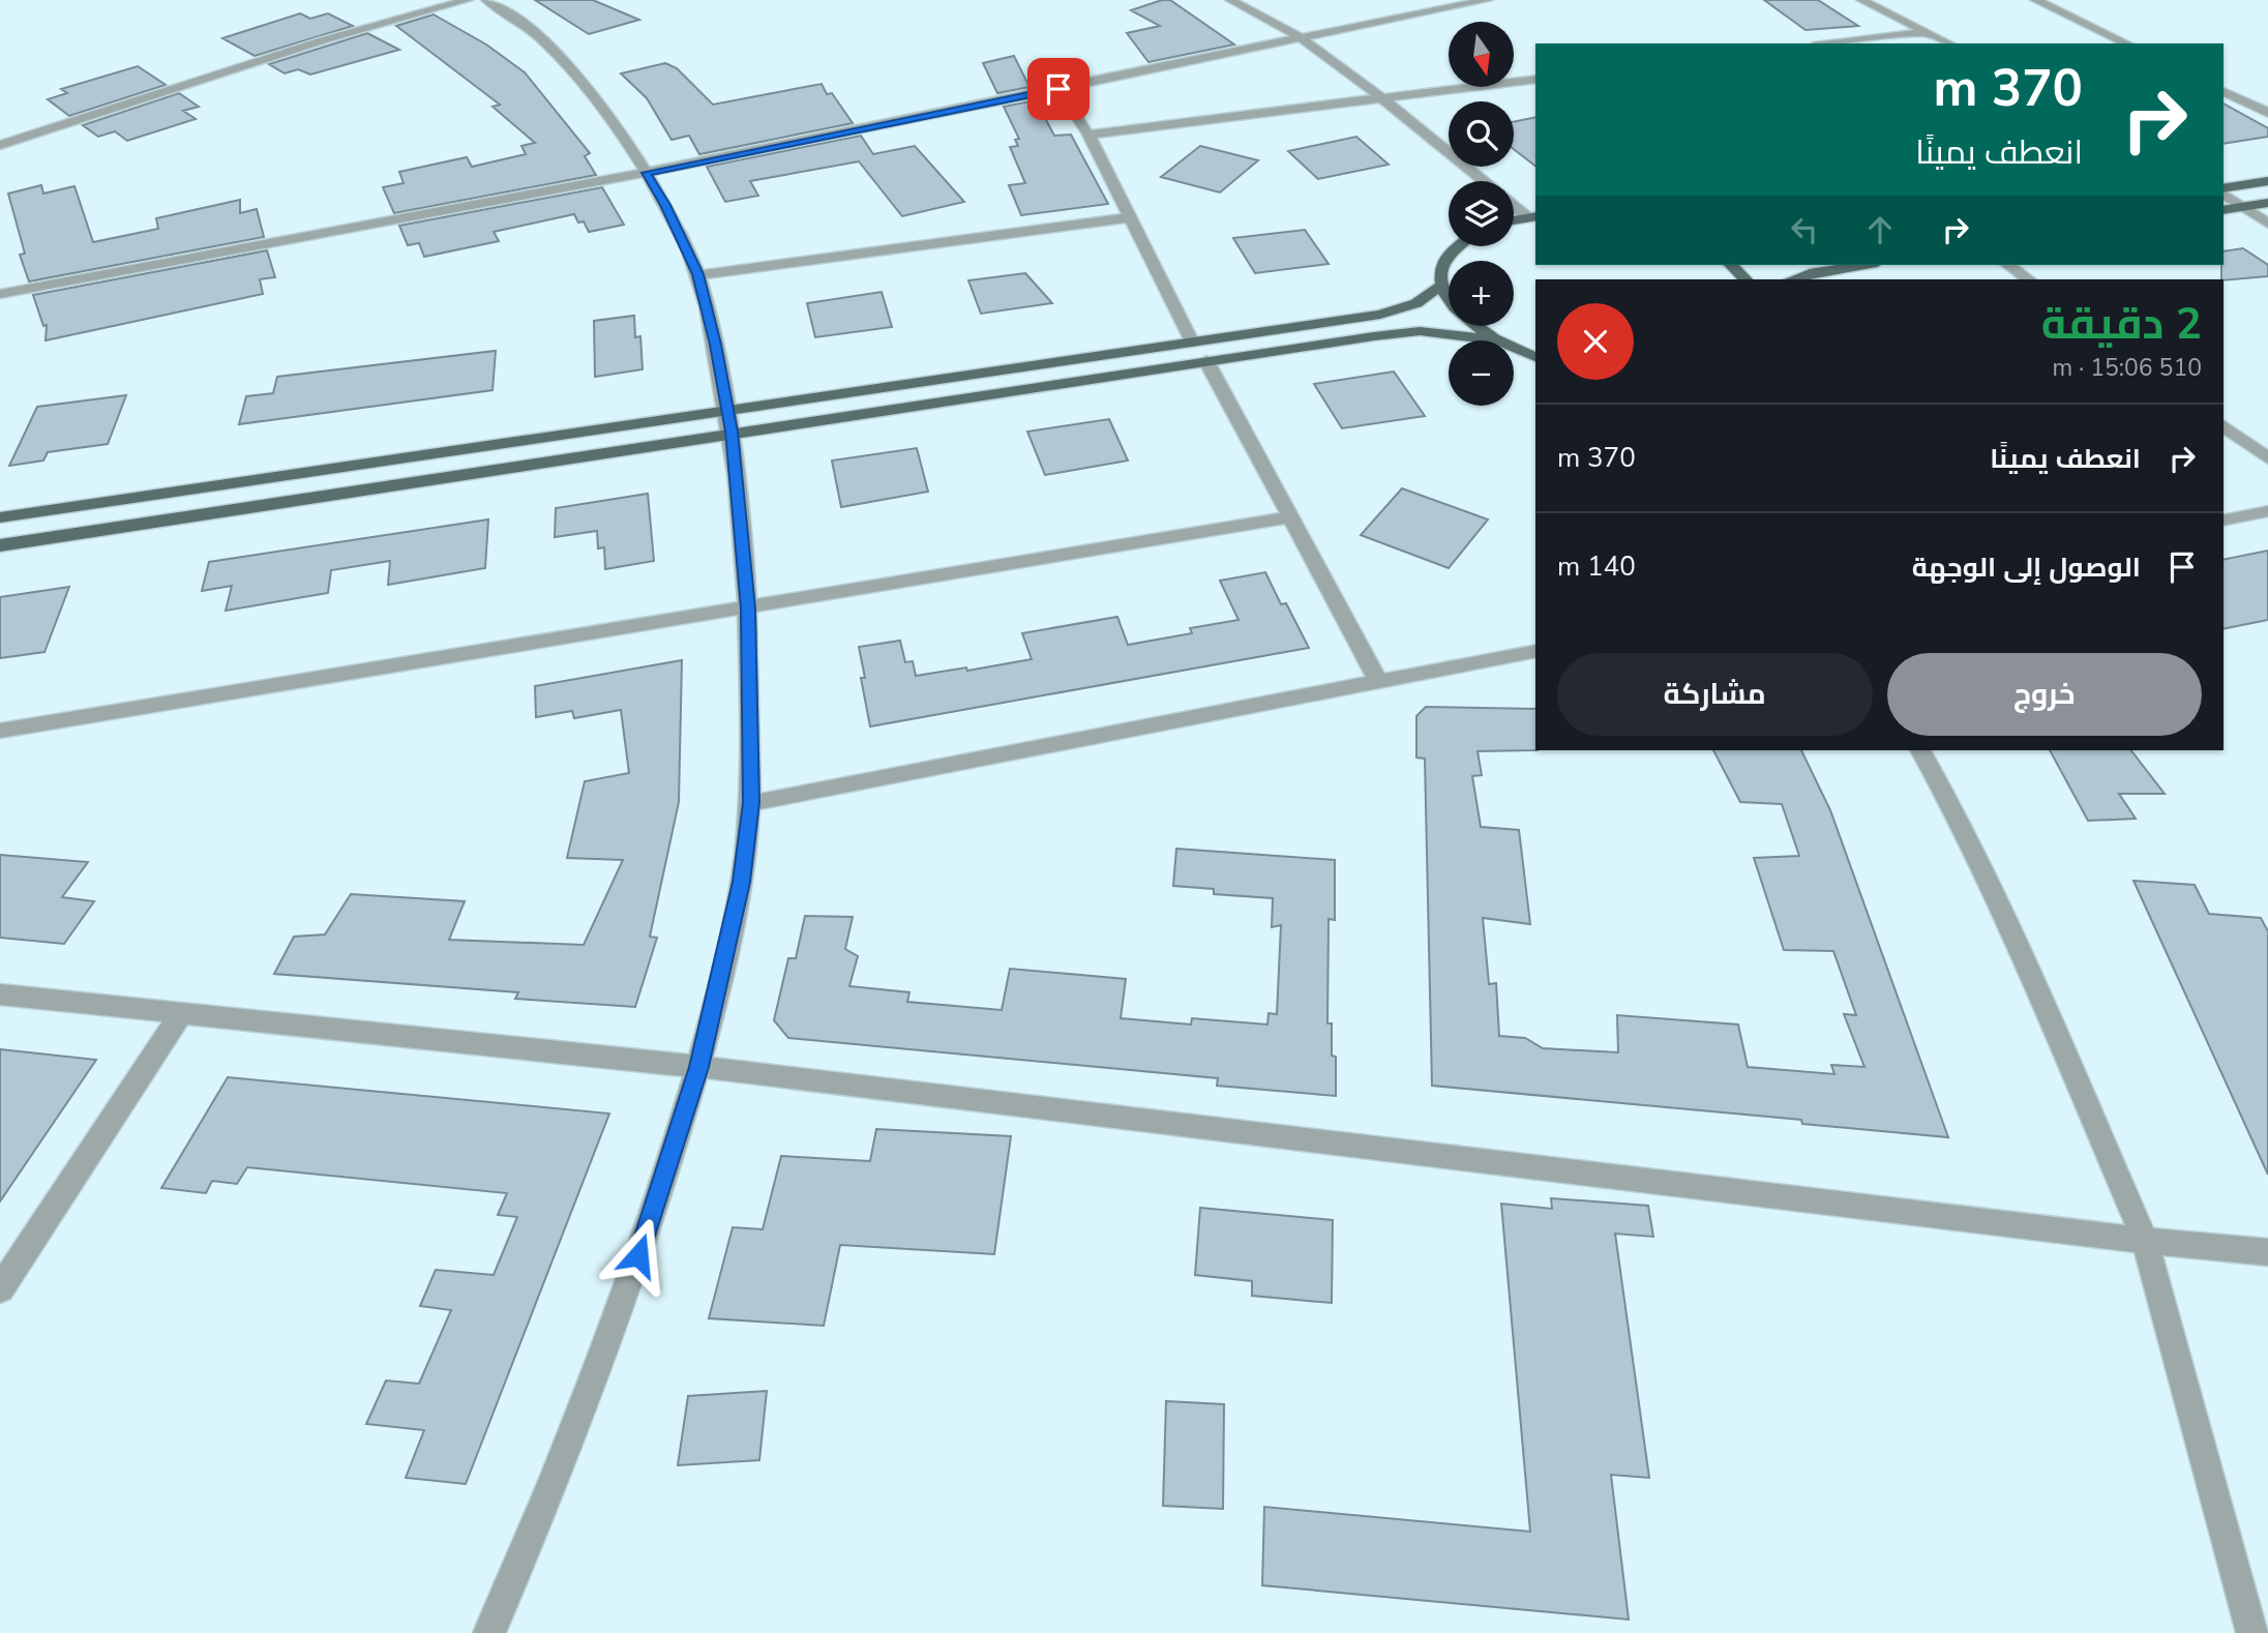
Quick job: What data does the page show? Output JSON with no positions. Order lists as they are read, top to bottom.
{
  "north": "bottom",
  "page": {
    "map_buttons": ["+", "−"],
    "turn": ["370 m", "انعطف يمينًا"],
    "heading": ["2 دقيقة", "510 m · 15:06"],
    "list": [
      {
        "name": "انعطف يمينًا",
        "value": "370 m"
      },
      {
        "name": "الوصول إلى الوجهة",
        "value": "140 m"
      }
    ],
    "buttons": ["خروج", "مشاركة"]
  }
}
